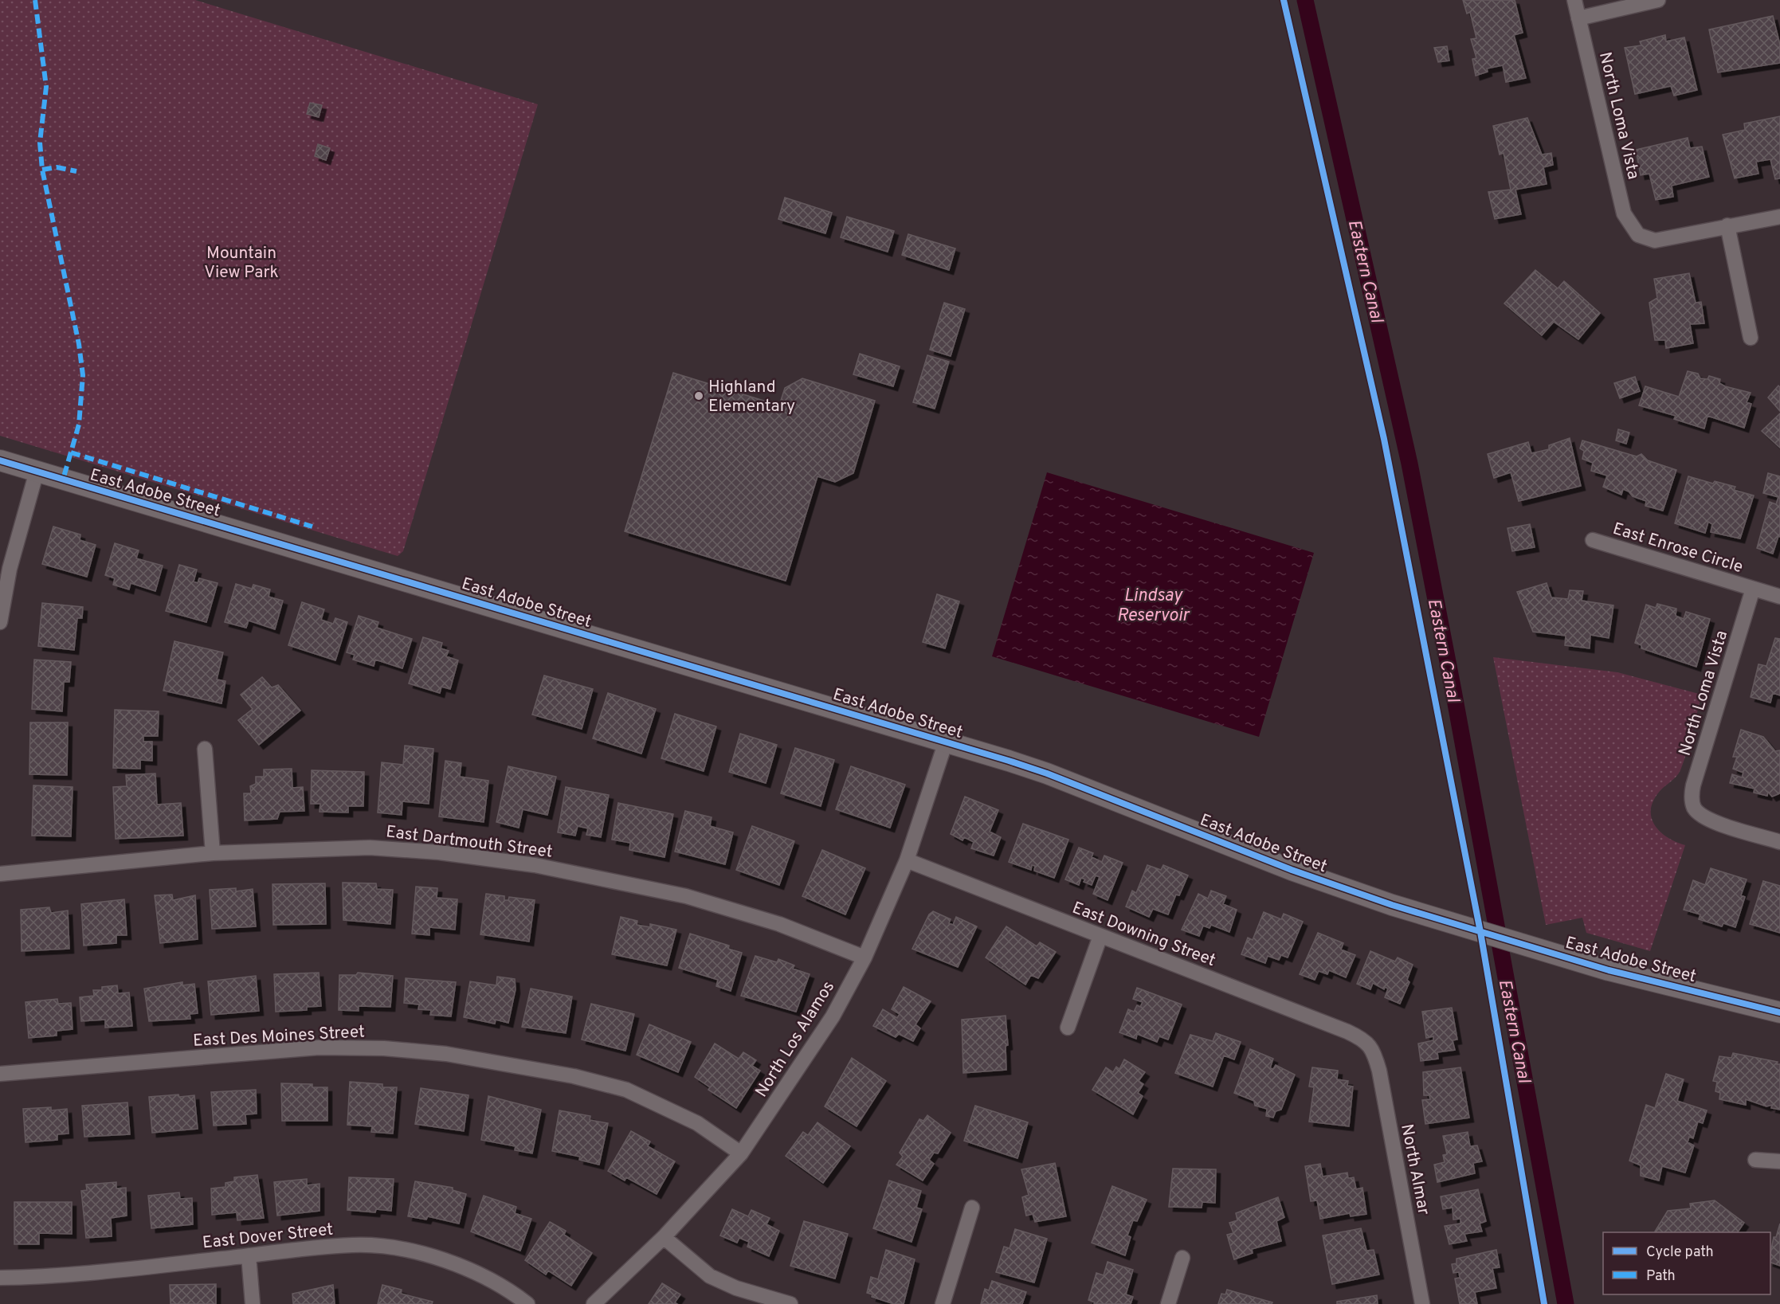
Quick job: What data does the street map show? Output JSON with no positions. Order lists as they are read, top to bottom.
{
  "streets": {
    "street": [
      "North Loma Vista",
      "East Adobe Street",
      "East Enrose Circle",
      "East Dartmouth Street",
      "East Downing Street",
      "East Des Moines Street",
      "North Los Alamos",
      "North Almar",
      "East Dover Street"
    ]
  },
  "crossings": [
    ["North Loma Vista", "East Enrose Circle"],
    ["East Adobe Street", "North Los Alamos"],
    ["East Dartmouth Street", "North Los Alamos"],
    ["East Downing Street", "North Los Alamos"],
    ["East Downing Street", "North Almar"],
    ["East Des Moines Street", "North Los Alamos"]
  ],
  "water": ["Eastern Canal", "Lindsay Reservoir"],
  "parks": ["Mountain View Park"],
  "places": ["Highland Elementary"],
  "legend": ["Cycle path", "Path"]
}
